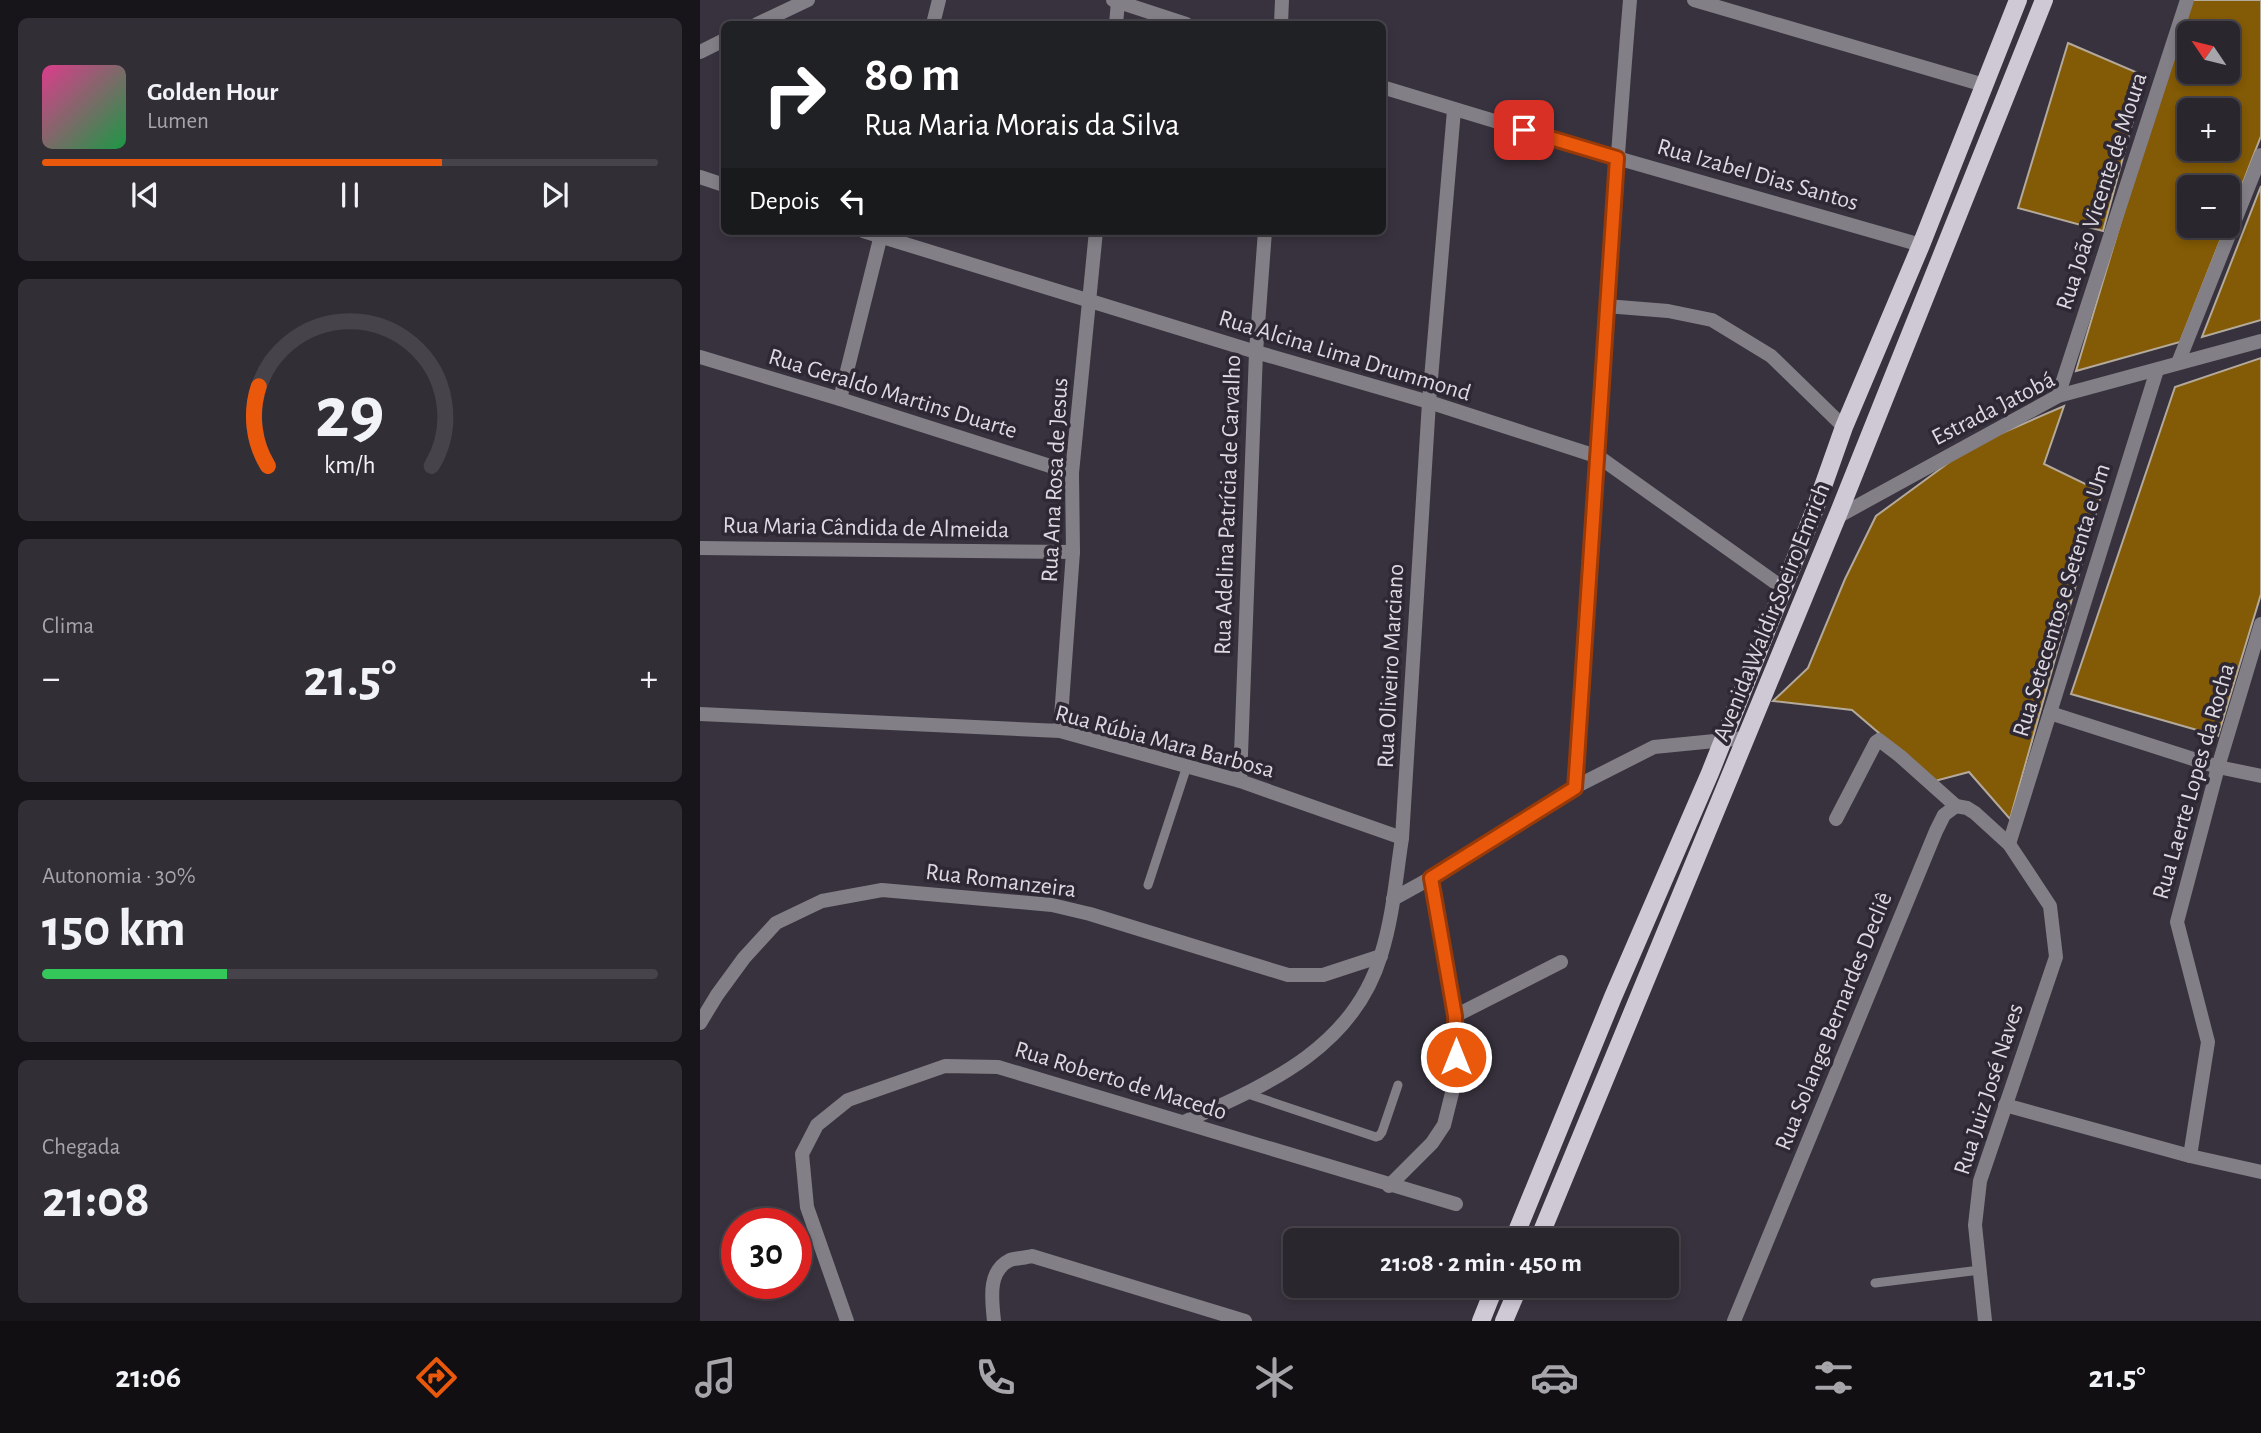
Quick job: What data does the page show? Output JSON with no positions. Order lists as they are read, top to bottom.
{
  "streets": {
    "main road": ["Avenida Waldir Soeiro Emrich"],
    "street": [
      "Rua Izabel Dias Santos",
      "Rua João Vicente de Moura",
      "Rua Alcina Lima Drummond",
      "Rua Geraldo Martins Duarte",
      "Estrada Jatobá",
      "Rua Ana Rosa de Jesus",
      "Rua Adelina Patrícia de Carvalho",
      "Rua Maria Cândida de Almeida",
      "Rua Setecentos e Setenta e Um",
      "Rua Oliveiro Marciano",
      "Rua Rúbia Mara Barbosa",
      "Rua Laerte Lopes da Rocha",
      "Rua Romanzeira",
      "Rua Solange Bernardes Decliê",
      "Rua Roberto de Macedo",
      "Rua Juiz José Naves"
    ]
  },
  "crossings": [
    ["Rua Izabel Dias Santos", "Avenida Waldir Soeiro Emrich"],
    ["Rua Izabel Dias Santos", "Rua Oliveiro Marciano"],
    ["Rua João Vicente de Moura", "Estrada Jatobá"],
    ["Rua Alcina Lima Drummond", "Rua Ana Rosa de Jesus"],
    ["Rua Alcina Lima Drummond", "Rua Adelina Patrícia de Carvalho"],
    ["Rua Alcina Lima Drummond", "Avenida Waldir Soeiro Emrich"],
    ["Rua Alcina Lima Drummond", "Rua Oliveiro Marciano"],
    ["Rua Geraldo Martins Duarte", "Rua Ana Rosa de Jesus"],
    ["Estrada Jatobá", "Rua Setecentos e Setenta e Um"],
    ["Estrada Jatobá", "Avenida Waldir Soeiro Emrich"],
    ["Rua Ana Rosa de Jesus", "Rua Maria Cândida de Almeida"],
    ["Rua Ana Rosa de Jesus", "Rua Rúbia Mara Barbosa"],
    ["Rua Adelina Patrícia de Carvalho", "Rua Rúbia Mara Barbosa"],
    ["Rua Setecentos e Setenta e Um", "Rua Juiz José Naves"],
    ["Rua Oliveiro Marciano", "Rua Rúbia Mara Barbosa"],
    ["Rua Oliveiro Marciano", "Rua Romanzeira"],
    ["Rua Oliveiro Marciano", "Rua Roberto de Macedo"]
  ],
  "north": "top left",
  "page": {
    "map_buttons": ["+", "−"],
    "turn": ["80 m", "Rua Maria Morais da Silva"],
    "song": ["Golden Hour", "Lumen"],
    "then": "Depois",
    "tile": [
      "Clima",
      ["Autonomia · 30%", "150 km"],
      ["Chegada", "21:08"]
    ],
    "heat": ["−", "21.5°", "+"],
    "limit": "30",
    "trip": "21:08 · 2 min · 450 m",
    "tabs": ["21:06", "21.5°"],
    "gauge": ["29", "km/h"]
  }
}
